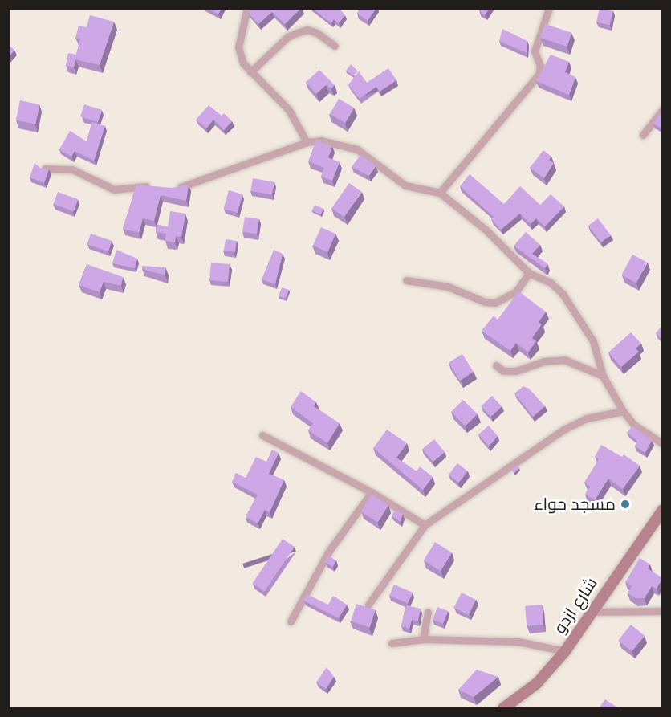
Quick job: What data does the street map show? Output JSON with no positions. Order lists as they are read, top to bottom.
{
  "streets": {
    "street": ["شارع ازدو"]
  },
  "places": ["مسجد حواء"]
}
